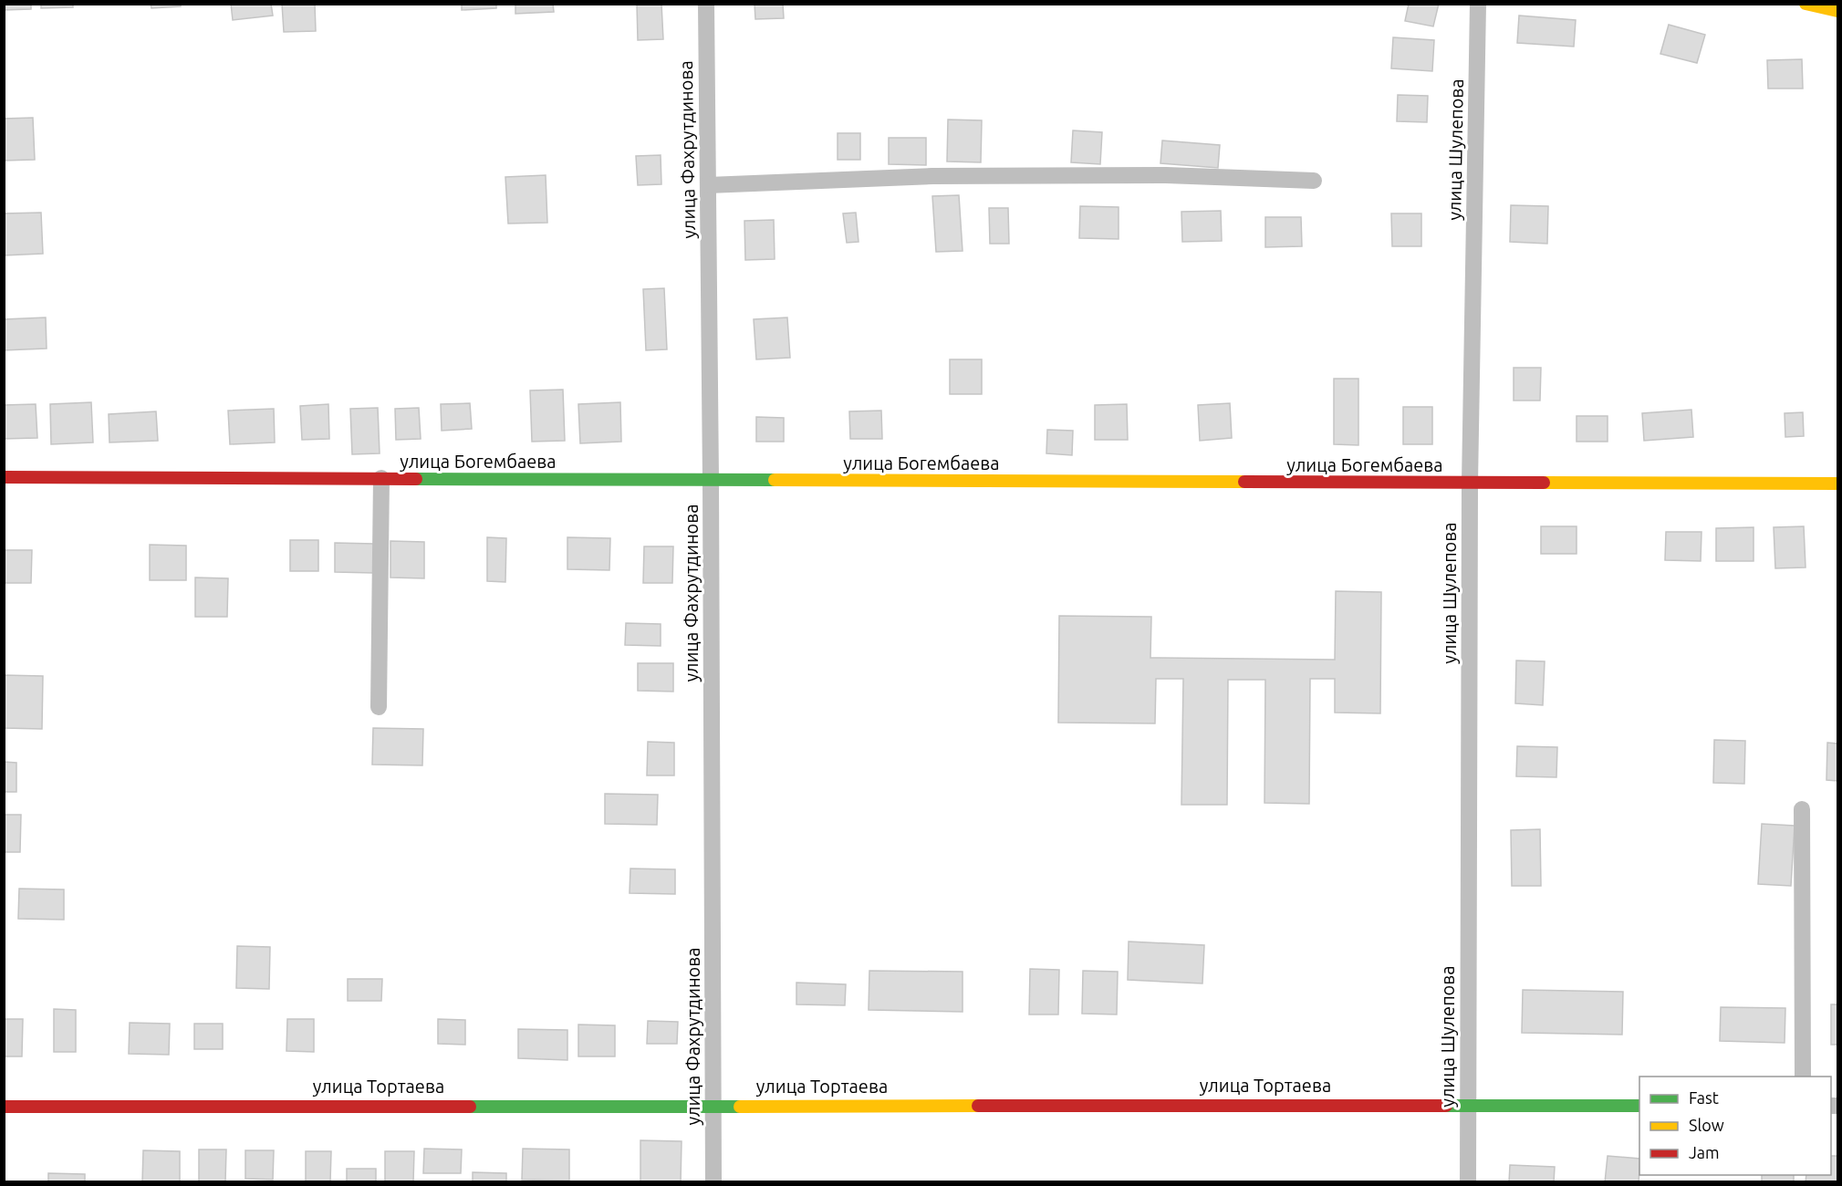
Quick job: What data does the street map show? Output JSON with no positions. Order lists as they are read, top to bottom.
{
  "streets": {
    "street": [
      "улица Фахрутдинова",
      "улица Шулепова",
      "улица Богембаева",
      "улица Тортаева"
    ]
  },
  "crossings": [
    ["улица Фахрутдинова", "улица Богембаева"],
    ["улица Фахрутдинова", "улица Тортаева"],
    ["улица Шулепова", "улица Богембаева"],
    ["улица Шулепова", "улица Тортаева"]
  ],
  "legend": ["Fast", "Slow", "Jam"]
}
